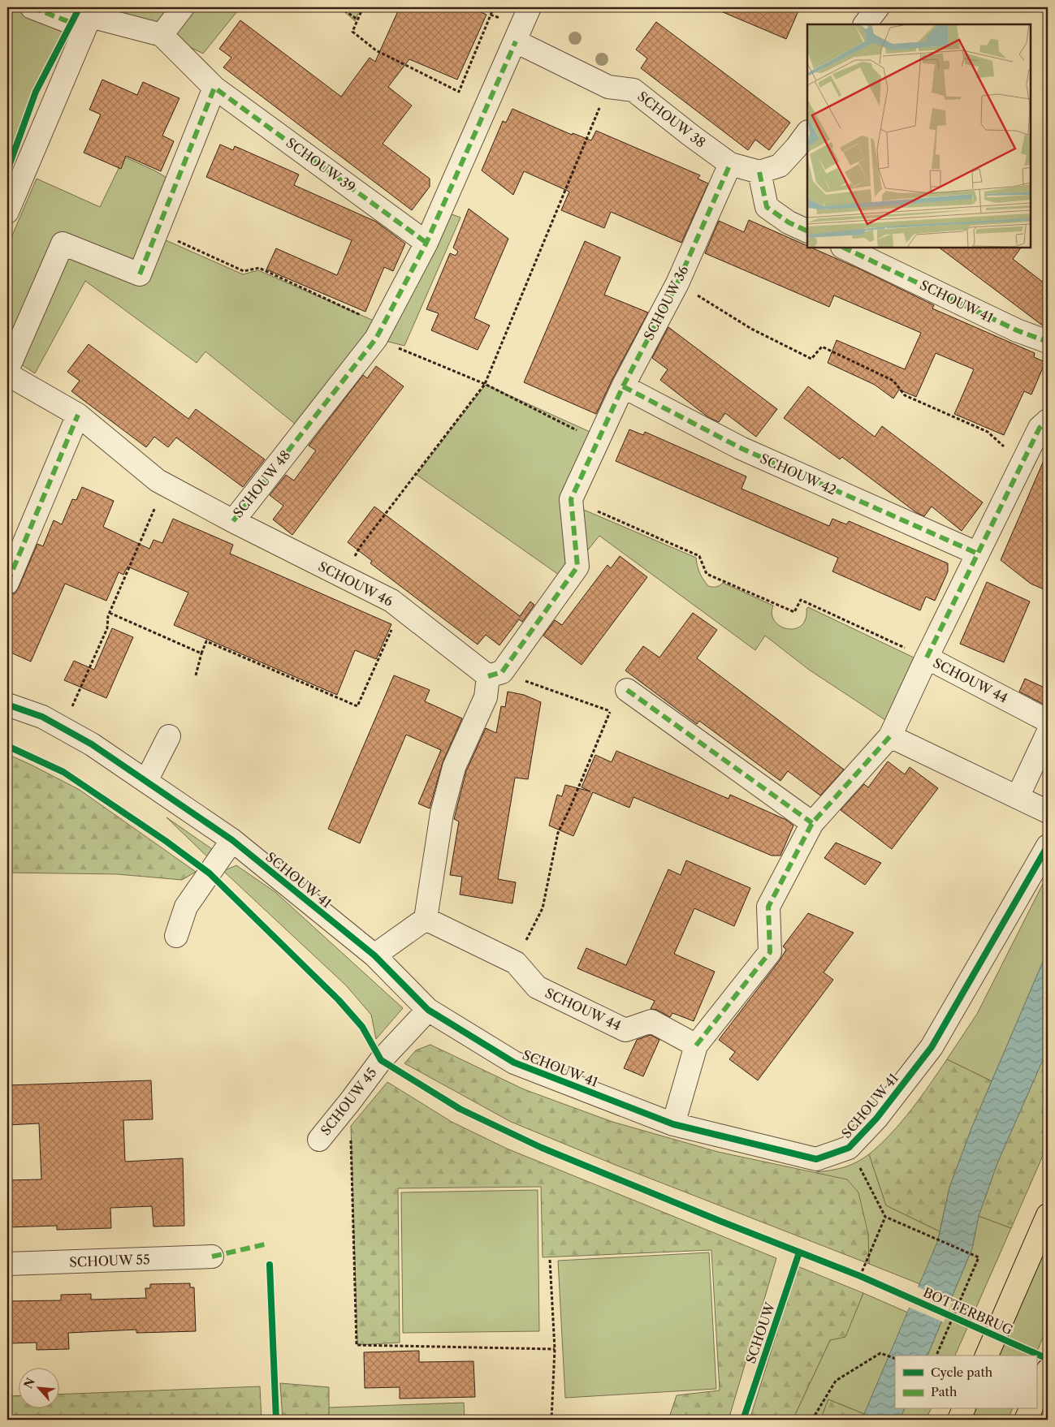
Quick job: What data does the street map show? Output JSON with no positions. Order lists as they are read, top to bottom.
{
  "streets": {
    "street": [
      "SCHOUW 38",
      "SCHOUW 39",
      "SCHOUW 41",
      "SCHOUW 36",
      "SCHOUW 42",
      "SCHOUW 48",
      "SCHOUW 46",
      "SCHOUW 44",
      "SCHOUW 45",
      "SCHOUW 55"
    ],
    "cycle path": ["BOTTERBRUG", "SCHOUW"]
  },
  "crossings": [
    ["SCHOUW 38", "SCHOUW 36"],
    ["SCHOUW 41", "SCHOUW 44"],
    ["SCHOUW 41", "SCHOUW 45"],
    ["SCHOUW 36", "SCHOUW 42"],
    ["SCHOUW 48", "SCHOUW 46"]
  ],
  "legend": ["Cycle path", "Path"],
  "north": "top left"
}
